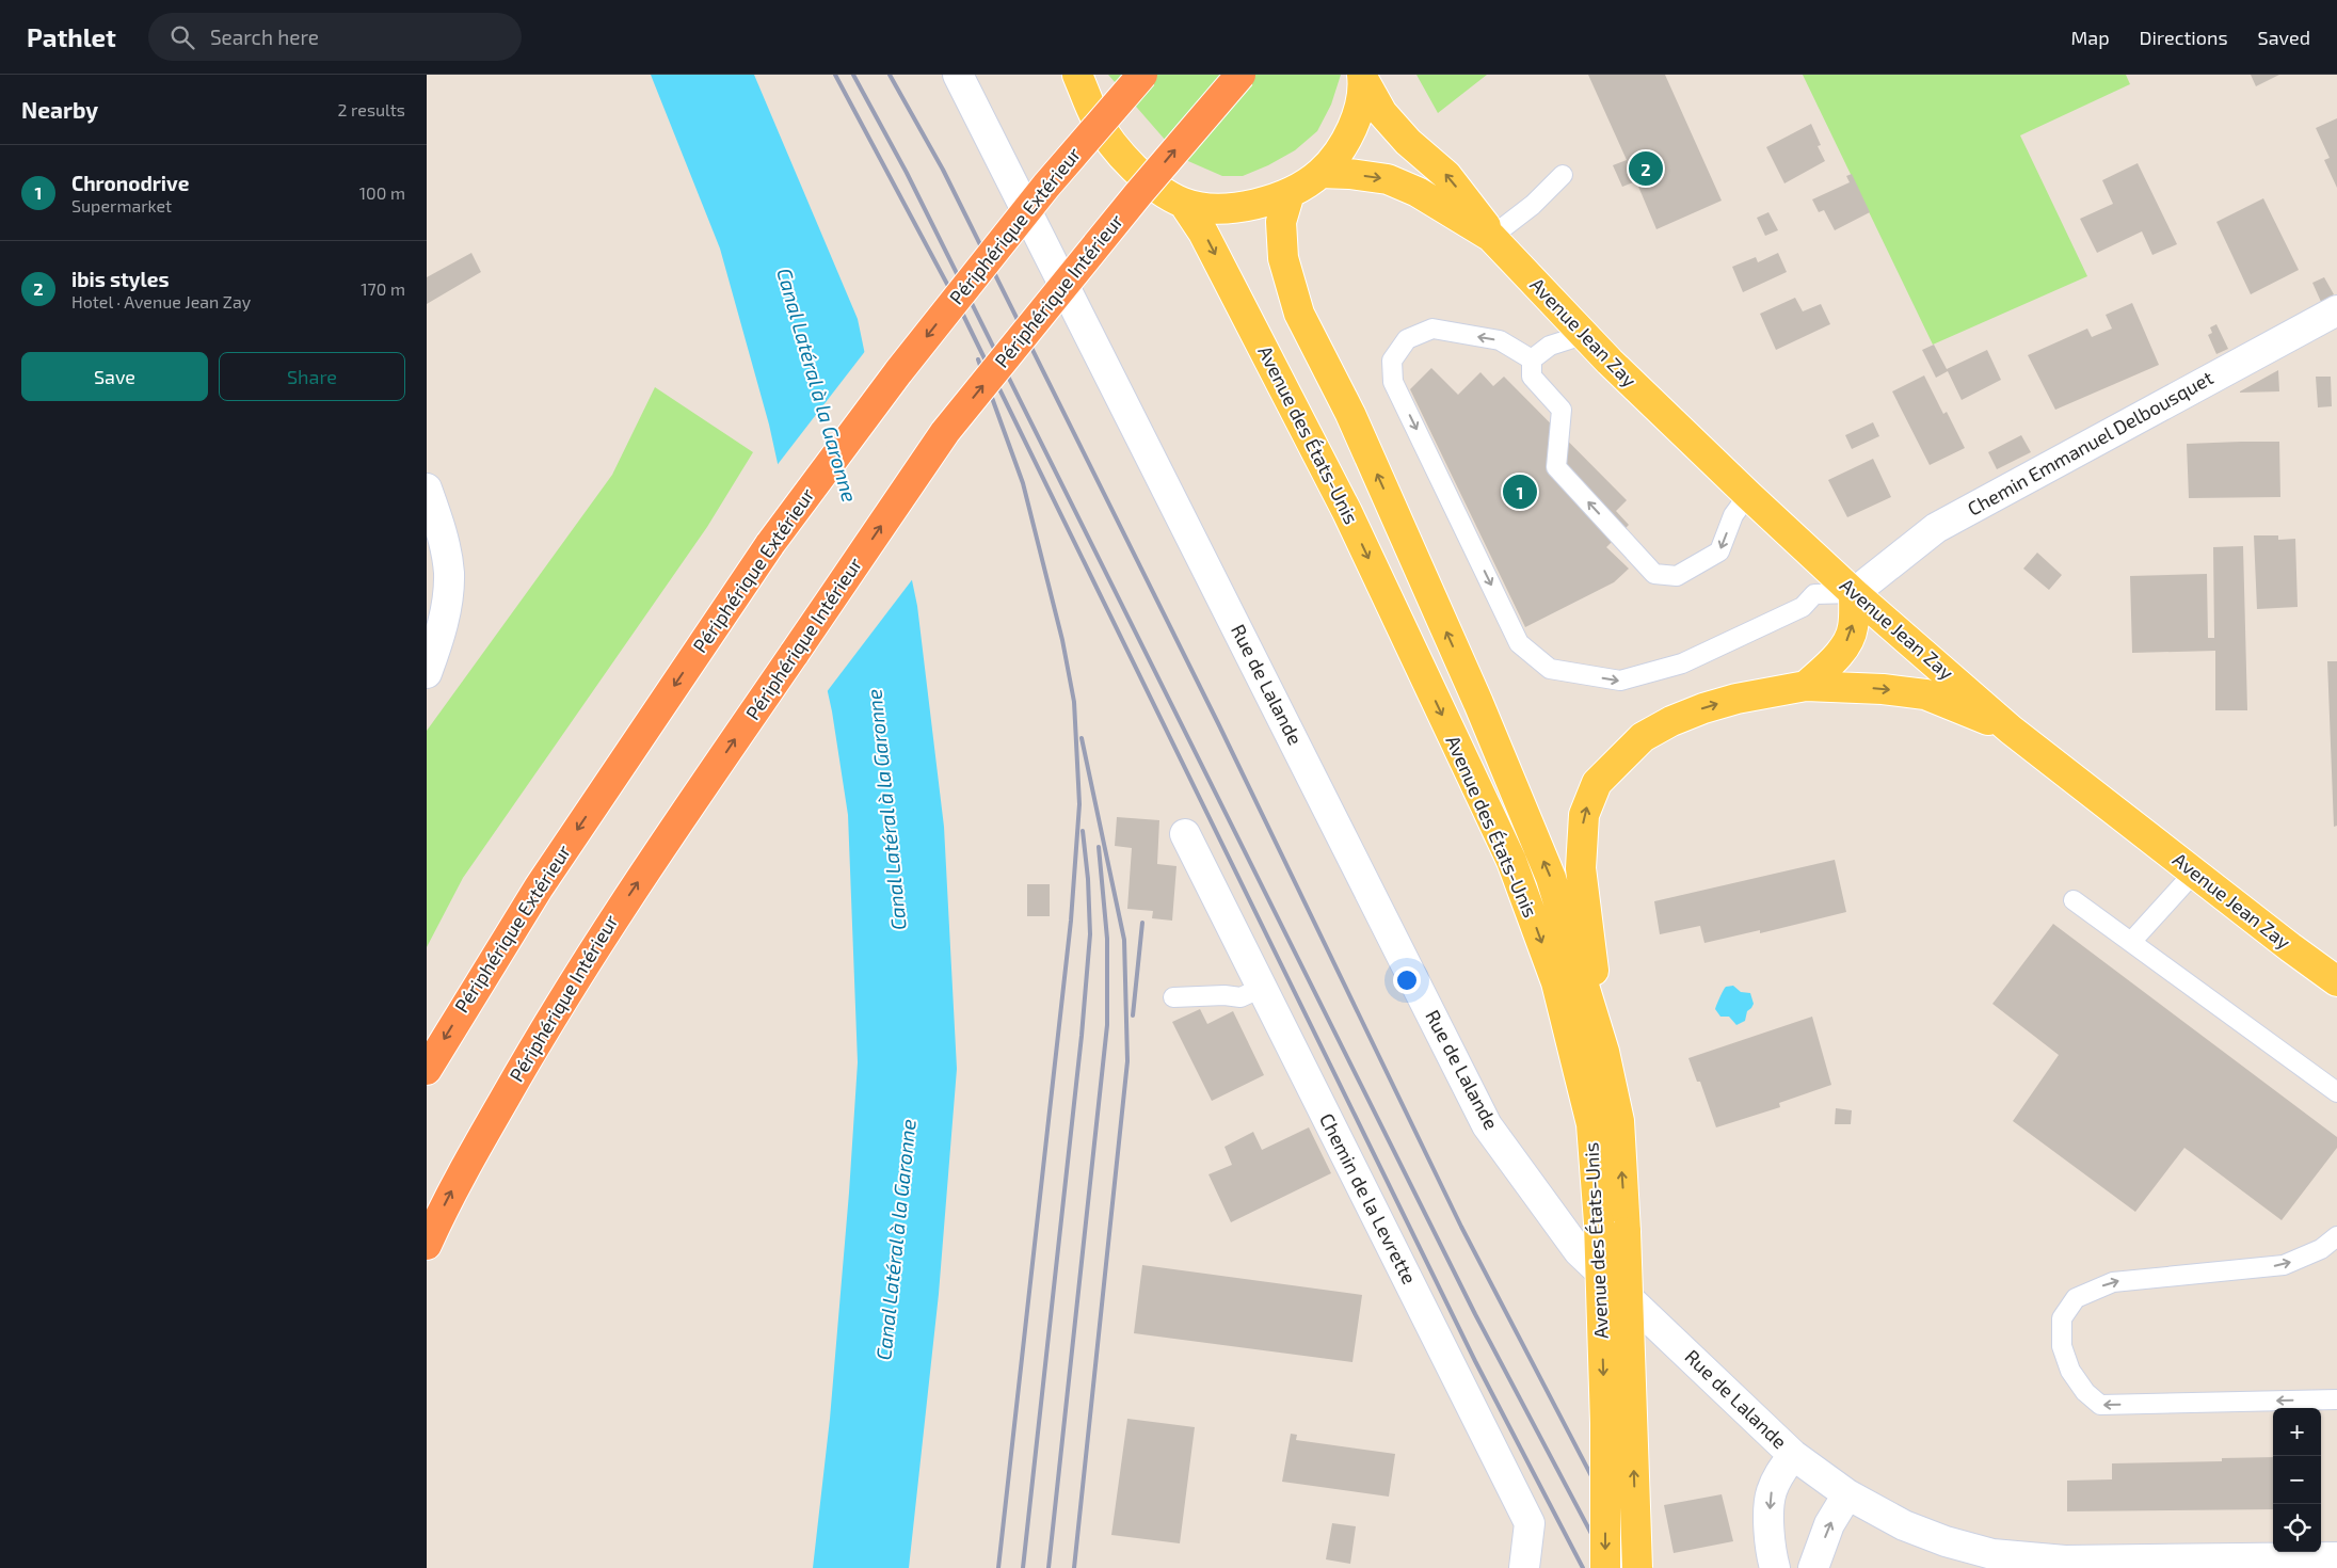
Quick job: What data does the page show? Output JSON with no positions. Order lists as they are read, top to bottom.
{
  "streets": {
    "highway": ["Périphérique Extérieur", "Périphérique Intérieur"],
    "main road": ["Avenue Jean Zay", "Avenue des États-Unis"],
    "street": ["Chemin Emmanuel Delbousquet", "Rue de Lalande", "Chemin de la Levrette"]
  },
  "crossings": [
    ["Avenue Jean Zay", "Chemin Emmanuel Delbousquet"]
  ],
  "one_way": ["Périphérique Extérieur", "Périphérique Intérieur"],
  "water": ["Canal Latéral à la Garonne"],
  "page": {
    "header": "Pathlet",
    "search": "Search here",
    "nav": ["Map", "Directions", "Saved"],
    "heading": ["Nearby", "2 results"],
    "list": [
      {
        "mark": "1",
        "name": "Chronodrive",
        "note": "Supermarket",
        "value": "100 m"
      },
      {
        "mark": "2",
        "name": "ibis styles",
        "note": "Hotel · Avenue Jean Zay",
        "value": "170 m"
      }
    ],
    "pins": ["2", "1"],
    "buttons": ["Save", "Share"],
    "map_buttons": ["+", "−"]
  }
}
